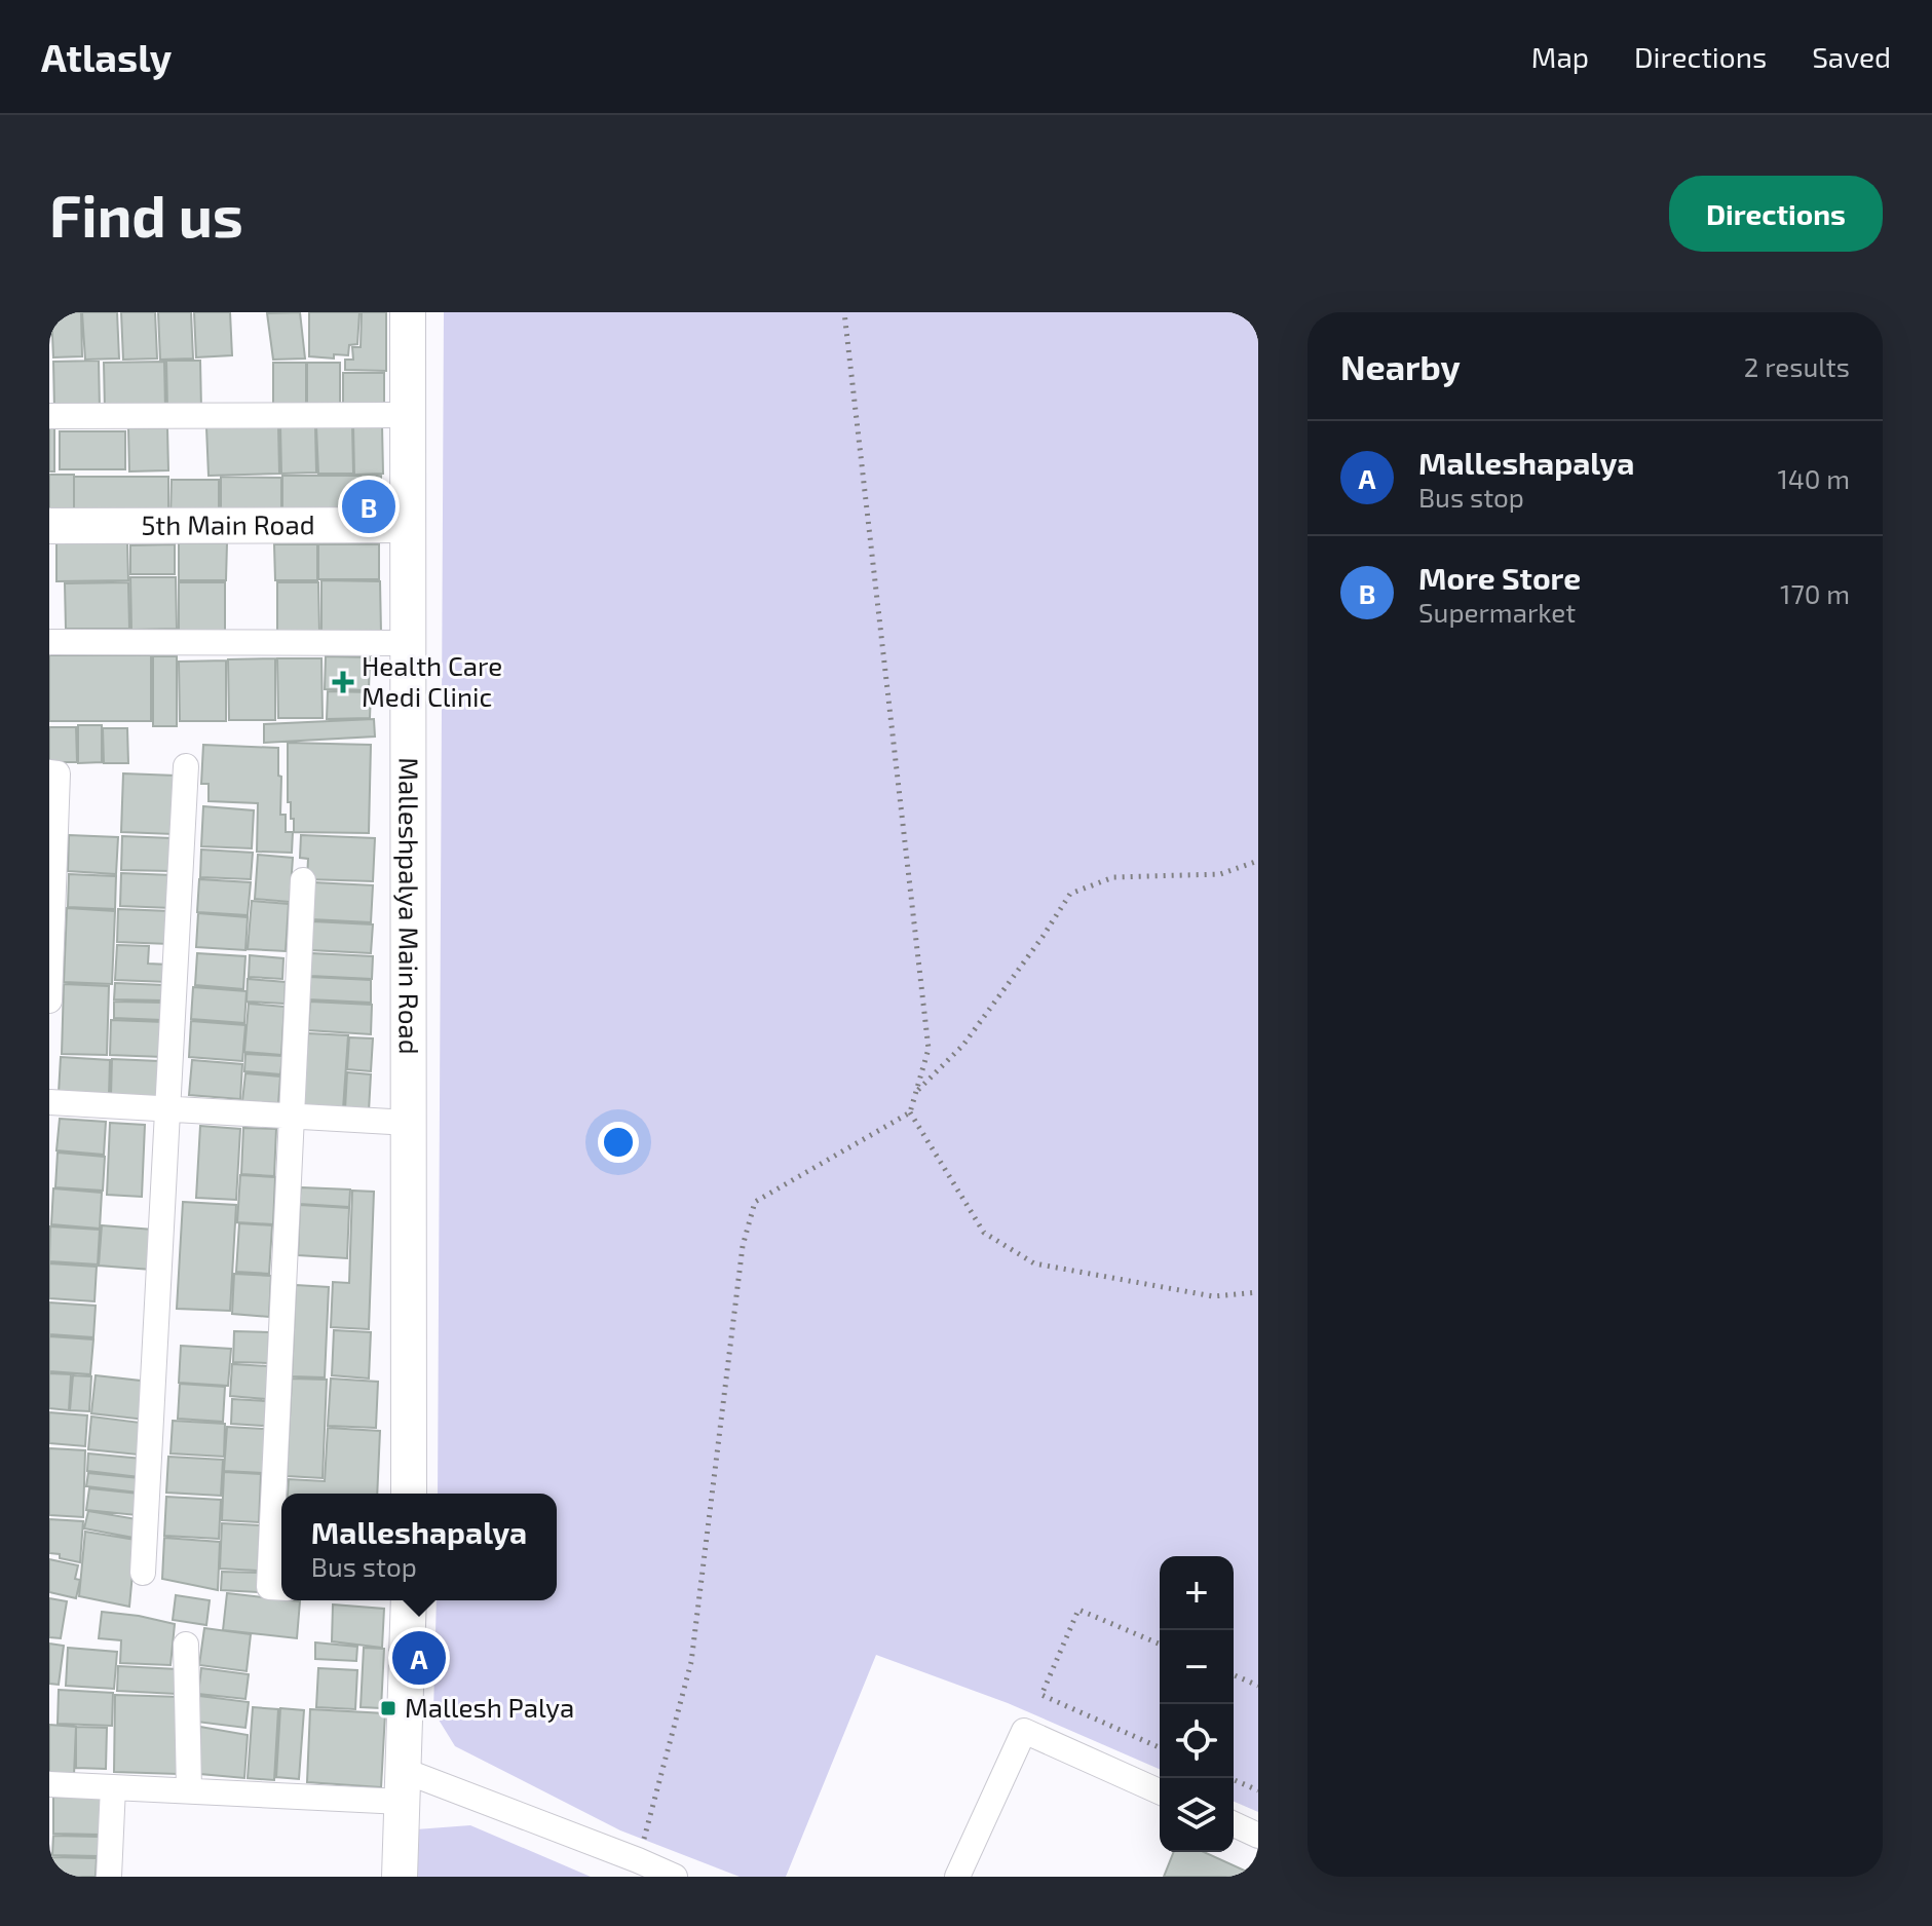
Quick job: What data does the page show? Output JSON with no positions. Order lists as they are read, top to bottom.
{
  "streets": {
    "main road": ["5th Main Road", "Malleshpalya Main Road"]
  },
  "crossings": [
    ["5th Main Road", "Malleshpalya Main Road"]
  ],
  "places": {
    "health": ["Health Care Medi Clinic"],
    "transit": ["Mallesh Palya"]
  },
  "page": {
    "header": "Atlasly",
    "nav": ["Map", "Directions", "Saved"],
    "buttons": "Directions",
    "title": "Find us",
    "heading": ["Nearby", "2 results"],
    "list": [
      {
        "mark": "A",
        "name": "Malleshapalya",
        "note": "Bus stop",
        "value": "140 m"
      },
      {
        "mark": "B",
        "name": "More Store",
        "note": "Supermarket",
        "value": "170 m"
      }
    ],
    "pins": ["B", "A"],
    "popup": ["Malleshapalya", "Bus stop"],
    "map_buttons": ["+", "−"]
  }
}
